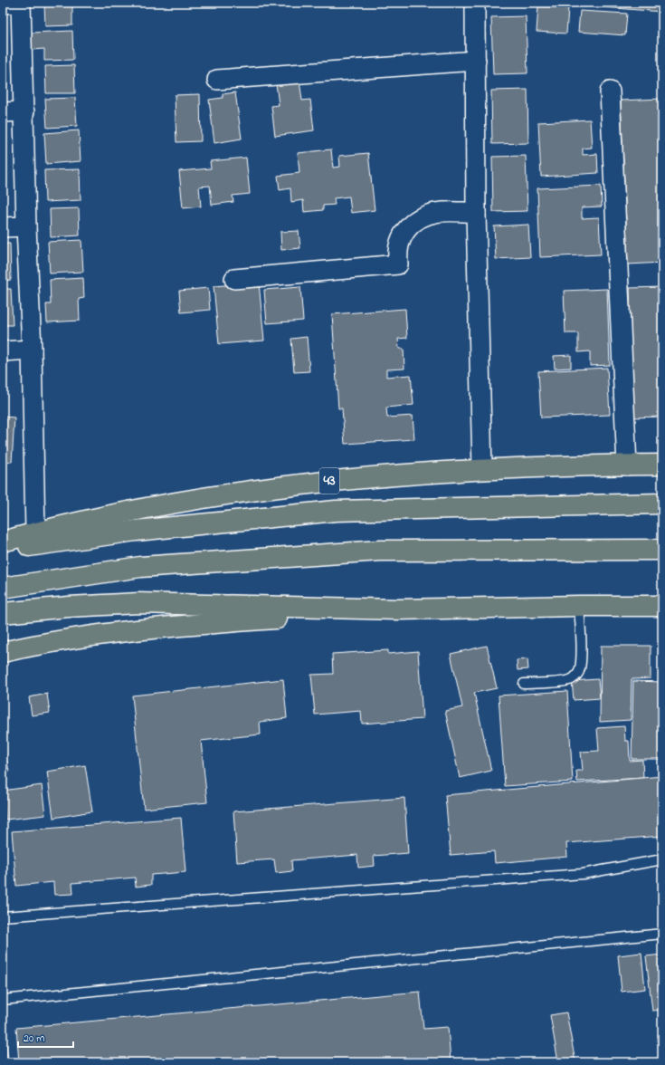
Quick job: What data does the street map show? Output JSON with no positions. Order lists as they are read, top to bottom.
{
  "streets": {
    "highway": ["43"]
  },
  "scale_bar": "20 m"
}
